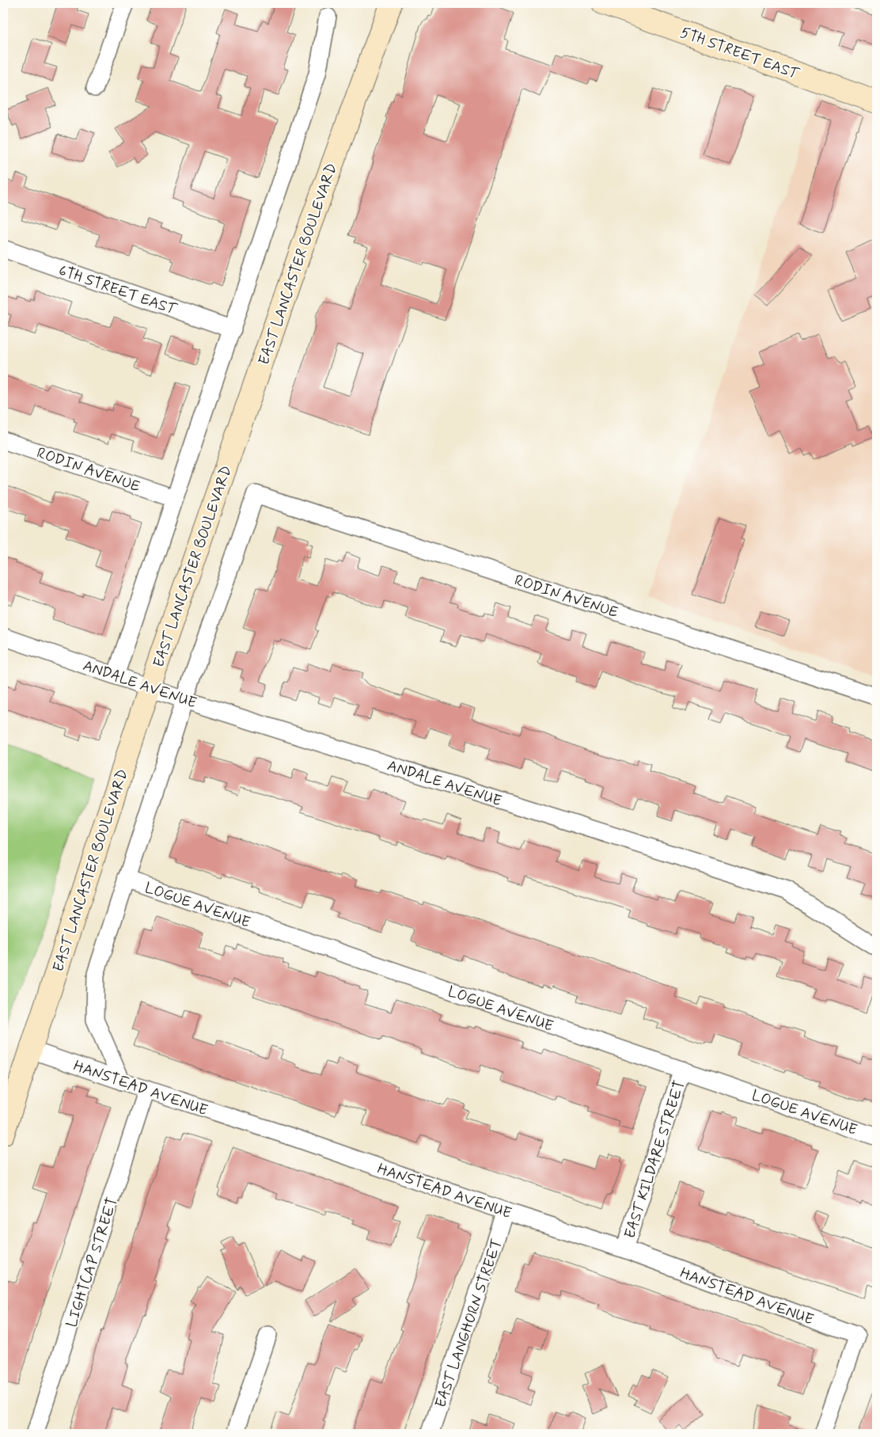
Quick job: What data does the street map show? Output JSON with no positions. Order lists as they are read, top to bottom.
{
  "streets": {
    "main road": ["5TH STREET EAST", "EAST LANCASTER BOULEVARD"],
    "street": [
      "6TH STREET EAST",
      "RODIN AVENUE",
      "ANDALE AVENUE",
      "LOGUE AVENUE",
      "HANSTEAD AVENUE",
      "EAST KILDARE STREET",
      "LIGHTCAP STREET",
      "EAST LANGHORN STREET"
    ]
  },
  "crossings": [
    ["EAST LANCASTER BOULEVARD", "ANDALE AVENUE"],
    ["EAST LANCASTER BOULEVARD", "HANSTEAD AVENUE"],
    ["RODIN AVENUE", "ANDALE AVENUE"],
    ["LOGUE AVENUE", "EAST KILDARE STREET"],
    ["HANSTEAD AVENUE", "EAST KILDARE STREET"],
    ["HANSTEAD AVENUE", "LIGHTCAP STREET"],
    ["HANSTEAD AVENUE", "EAST LANGHORN STREET"]
  ]
}
